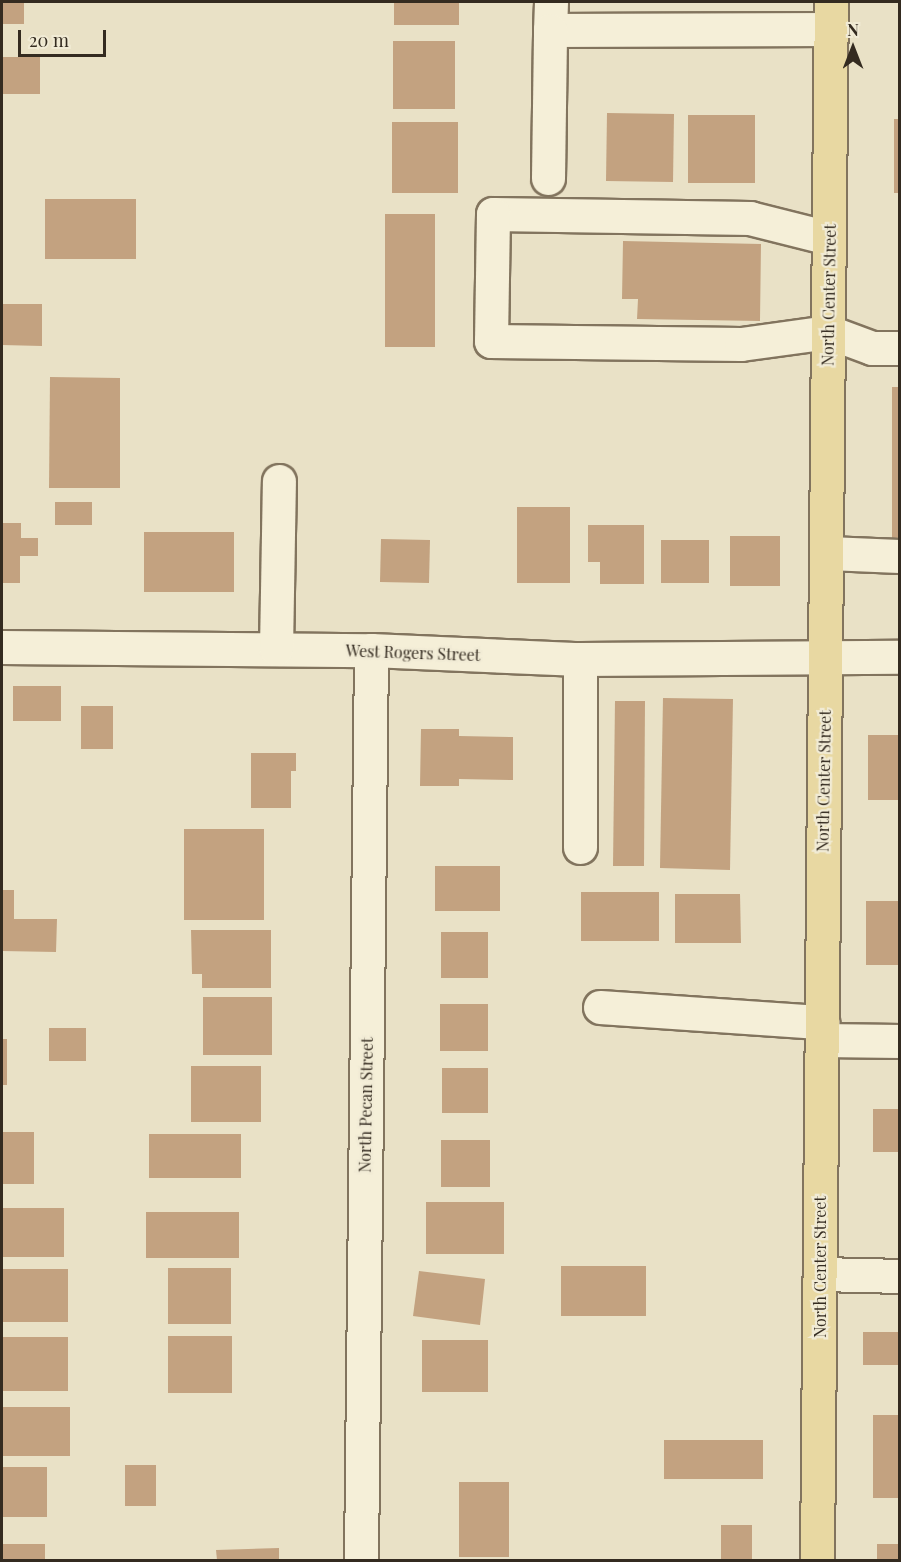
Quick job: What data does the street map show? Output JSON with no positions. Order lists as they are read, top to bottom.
{
  "streets": {
    "main road": ["North Center Street"],
    "street": ["West Rogers Street", "North Pecan Street"]
  },
  "crossings": [
    ["North Center Street", "West Rogers Street"],
    ["West Rogers Street", "North Pecan Street"]
  ],
  "scale_bar": "20 m",
  "north": "top"
}
